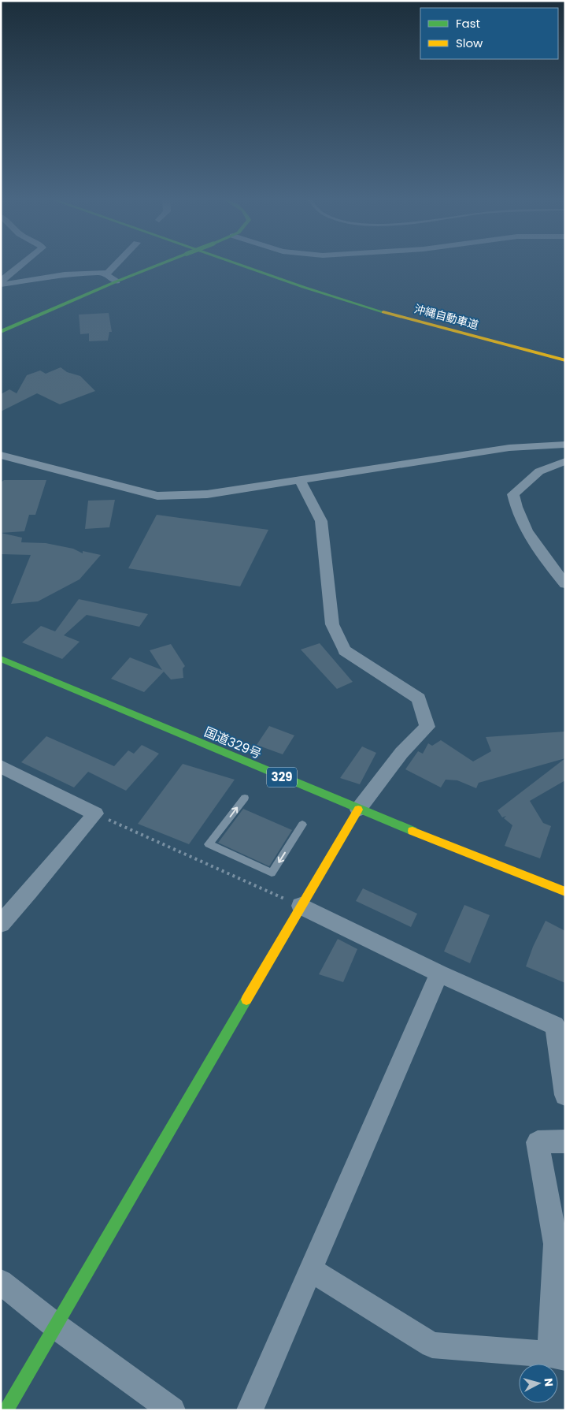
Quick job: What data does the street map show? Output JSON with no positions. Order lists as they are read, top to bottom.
{
  "streets": {
    "main road": ["沖縄自動車道", "国道329号", "329"]
  },
  "legend": ["Fast", "Slow"],
  "north": "right"
}
